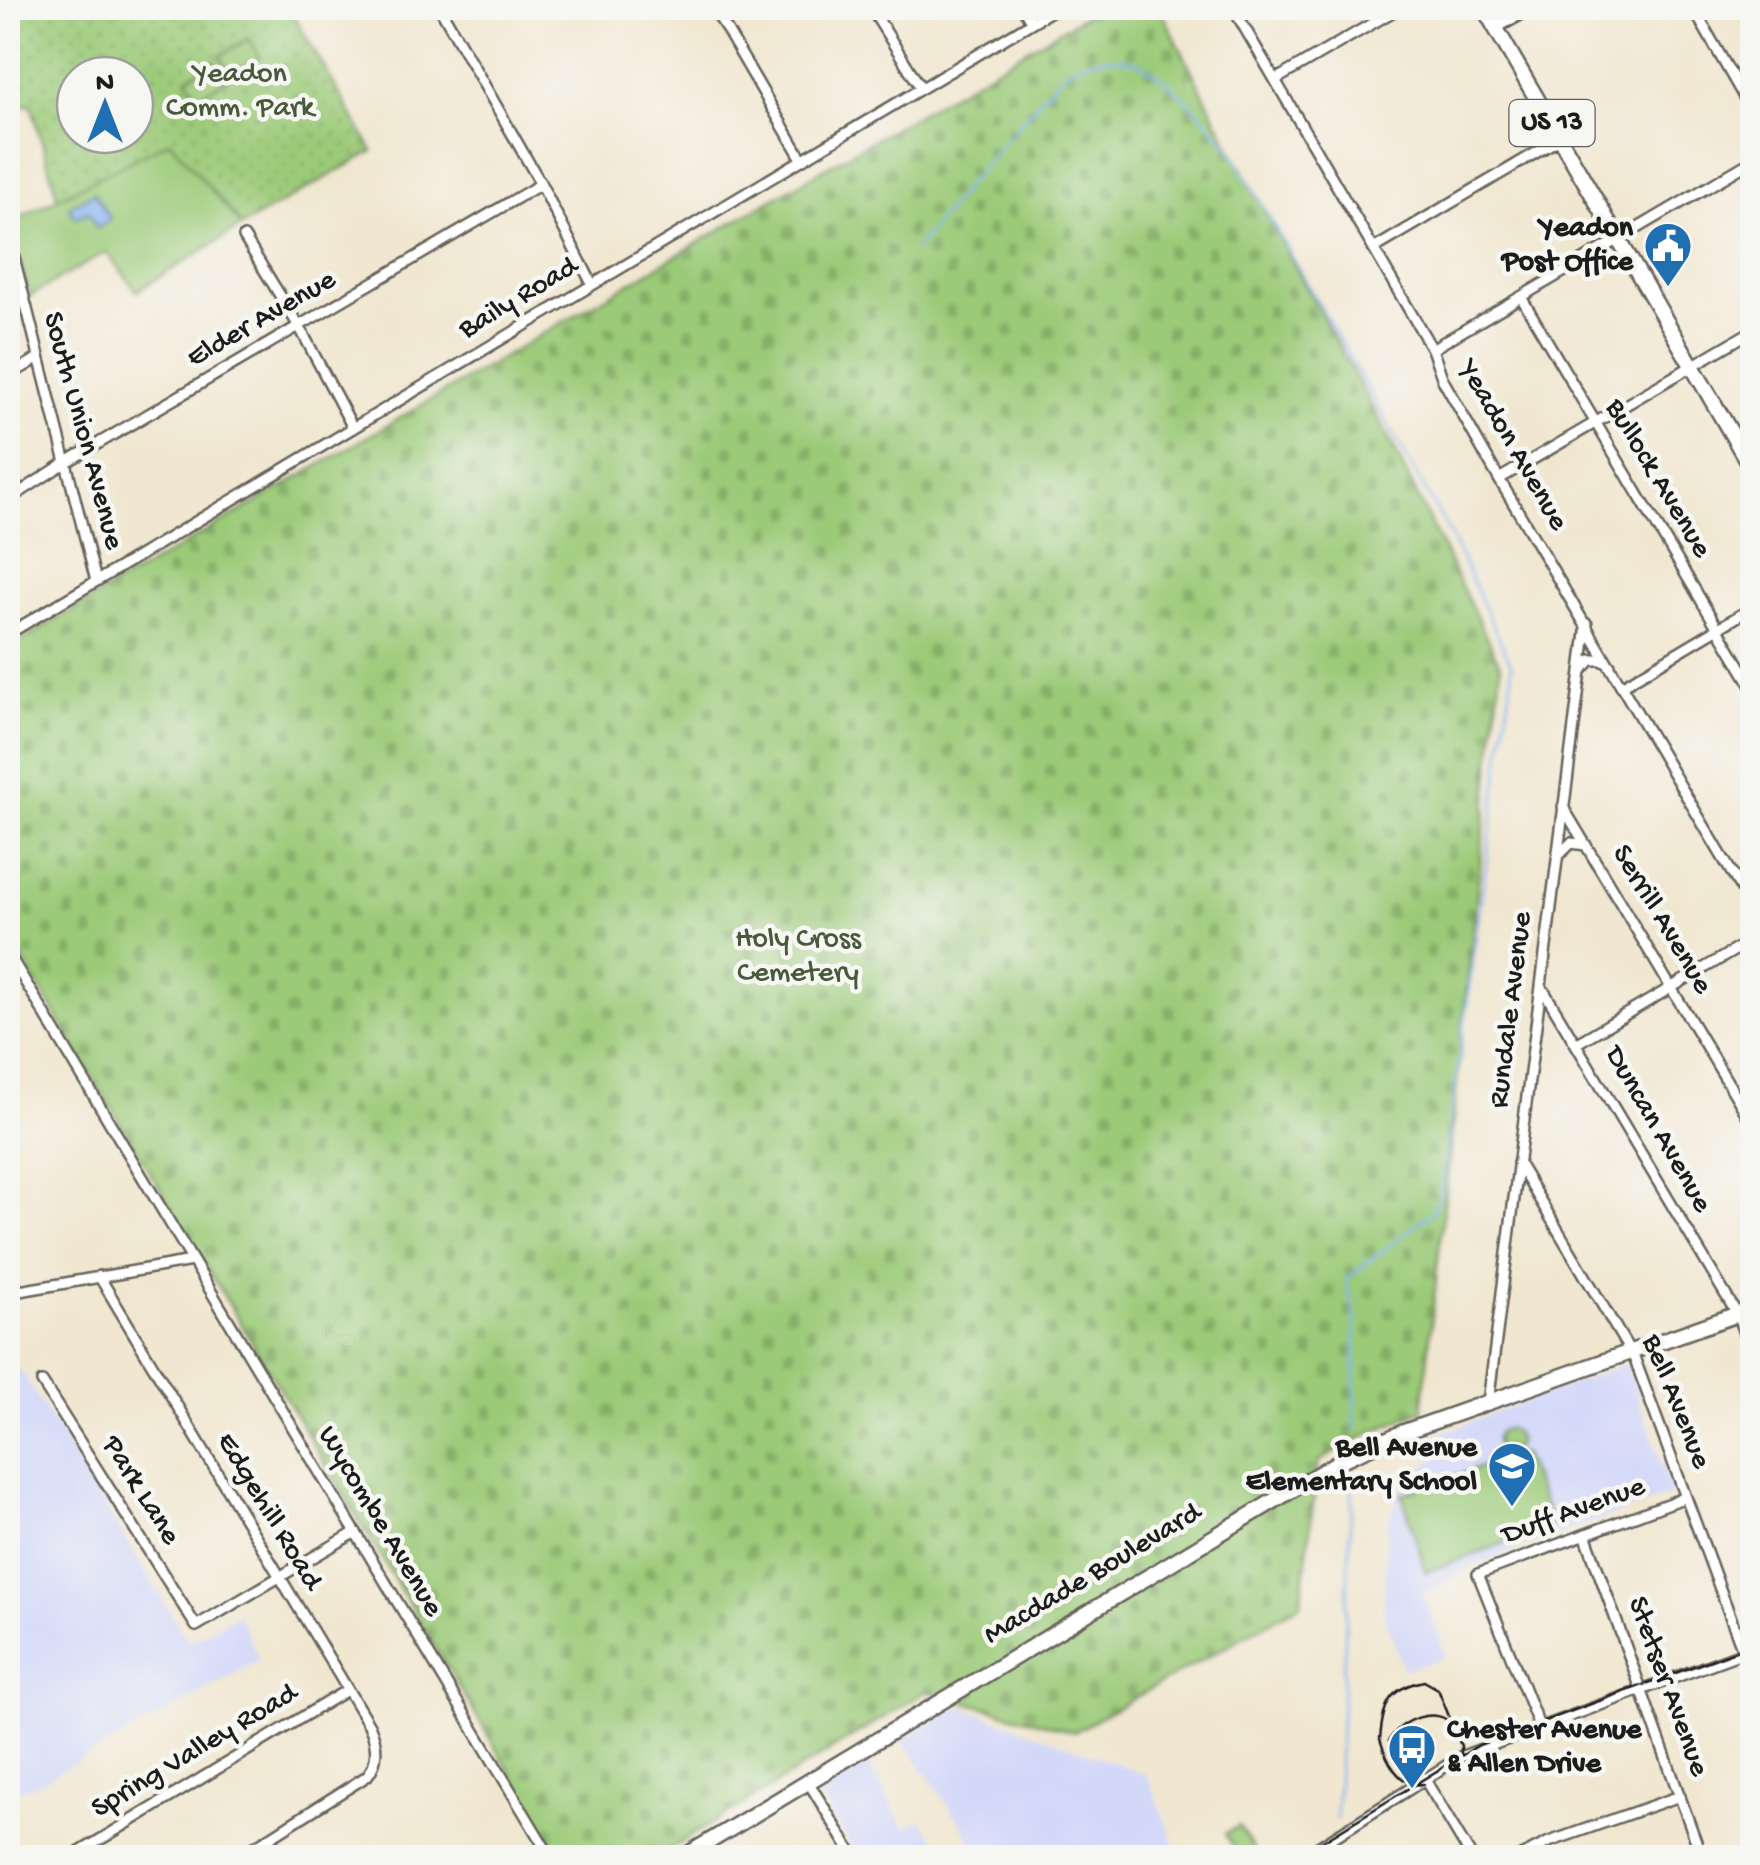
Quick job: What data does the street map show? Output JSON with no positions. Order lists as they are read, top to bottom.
{
  "streets": {
    "main road": ["US 13", "Macdade Boulevard"],
    "street": [
      "Baily Road",
      "Elder Avenue",
      "South Union Avenue",
      "Yeadon Avenue",
      "Bullock Avenue",
      "Serrill Avenue",
      "Rundale Avenue",
      "Duncan Avenue",
      "Bell Avenue",
      "Park Lane",
      "Edgehill Road",
      "Duff Avenue",
      "Wycombe Avenue",
      "Stetser Avenue",
      "Spring Valley Road"
    ]
  },
  "crossings": [
    ["Baily Road", "South Union Avenue"],
    ["Elder Avenue", "South Union Avenue"],
    ["Yeadon Avenue", "Rundale Avenue"],
    ["Serrill Avenue", "Rundale Avenue"],
    ["Rundale Avenue", "Duncan Avenue"],
    ["Rundale Avenue", "Bell Avenue"],
    ["Rundale Avenue", "Macdade Boulevard"],
    ["Duncan Avenue", "Macdade Boulevard"],
    ["Bell Avenue", "Duff Avenue"],
    ["Bell Avenue", "Macdade Boulevard"],
    ["Park Lane", "Edgehill Road"],
    ["Edgehill Road", "Spring Valley Road"],
    ["Duff Avenue", "Stetser Avenue"]
  ],
  "parks": ["Yeadon Comm. Park", "Holy Cross Cemetery"],
  "places": {
    "public building": ["Yeadon Post Office"],
    "school or university": ["Bell Avenue Elementary School"],
    "bus stop": ["Chester Avenue & Allen Drive"]
  },
  "north": "top"
}
